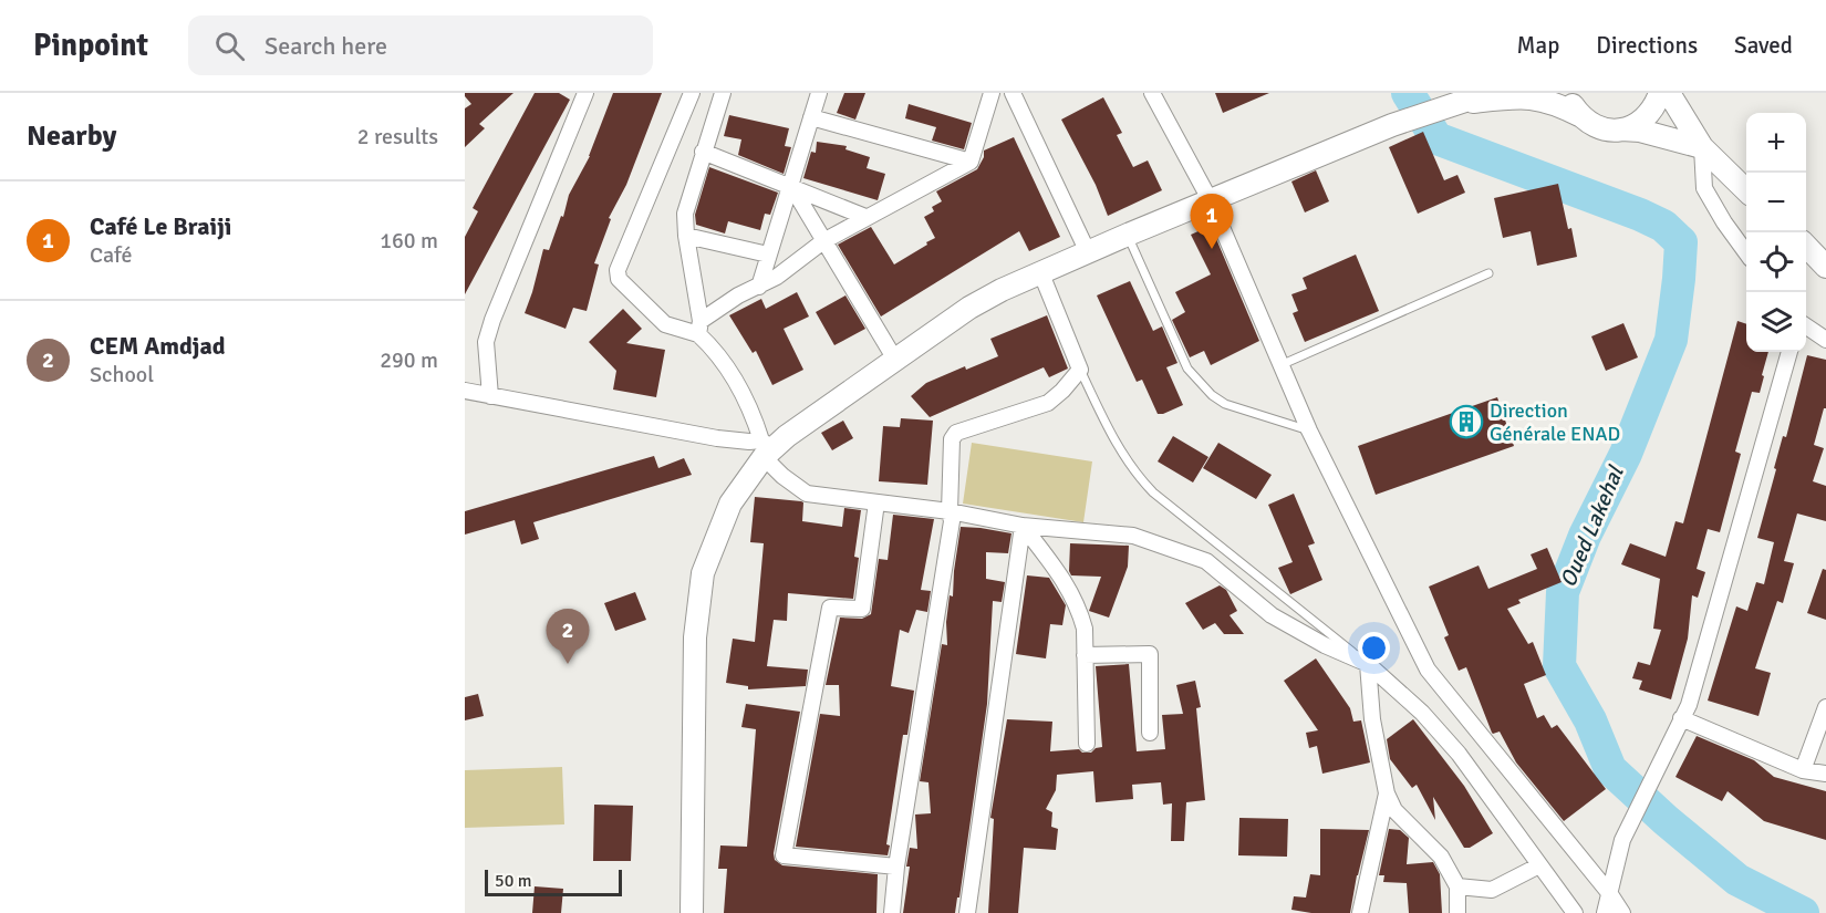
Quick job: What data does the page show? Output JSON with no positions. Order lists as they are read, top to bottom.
{
  "water": ["Oued Lakehal"],
  "places": {
    "building": ["Direction Générale ENAD"]
  },
  "scale_bar": "50 m",
  "page": {
    "header": "Pinpoint",
    "search": "Search here",
    "nav": ["Map", "Directions", "Saved"],
    "heading": ["Nearby", "2 results"],
    "map_buttons": ["+", "−"],
    "list": [
      {
        "mark": "1",
        "name": "Café Le Braiji",
        "note": "Café",
        "value": "160 m"
      },
      {
        "mark": "2",
        "name": "CEM Amdjad",
        "note": "School",
        "value": "290 m"
      }
    ],
    "pins": ["1", "2"],
    "scale": "50 m"
  }
}
